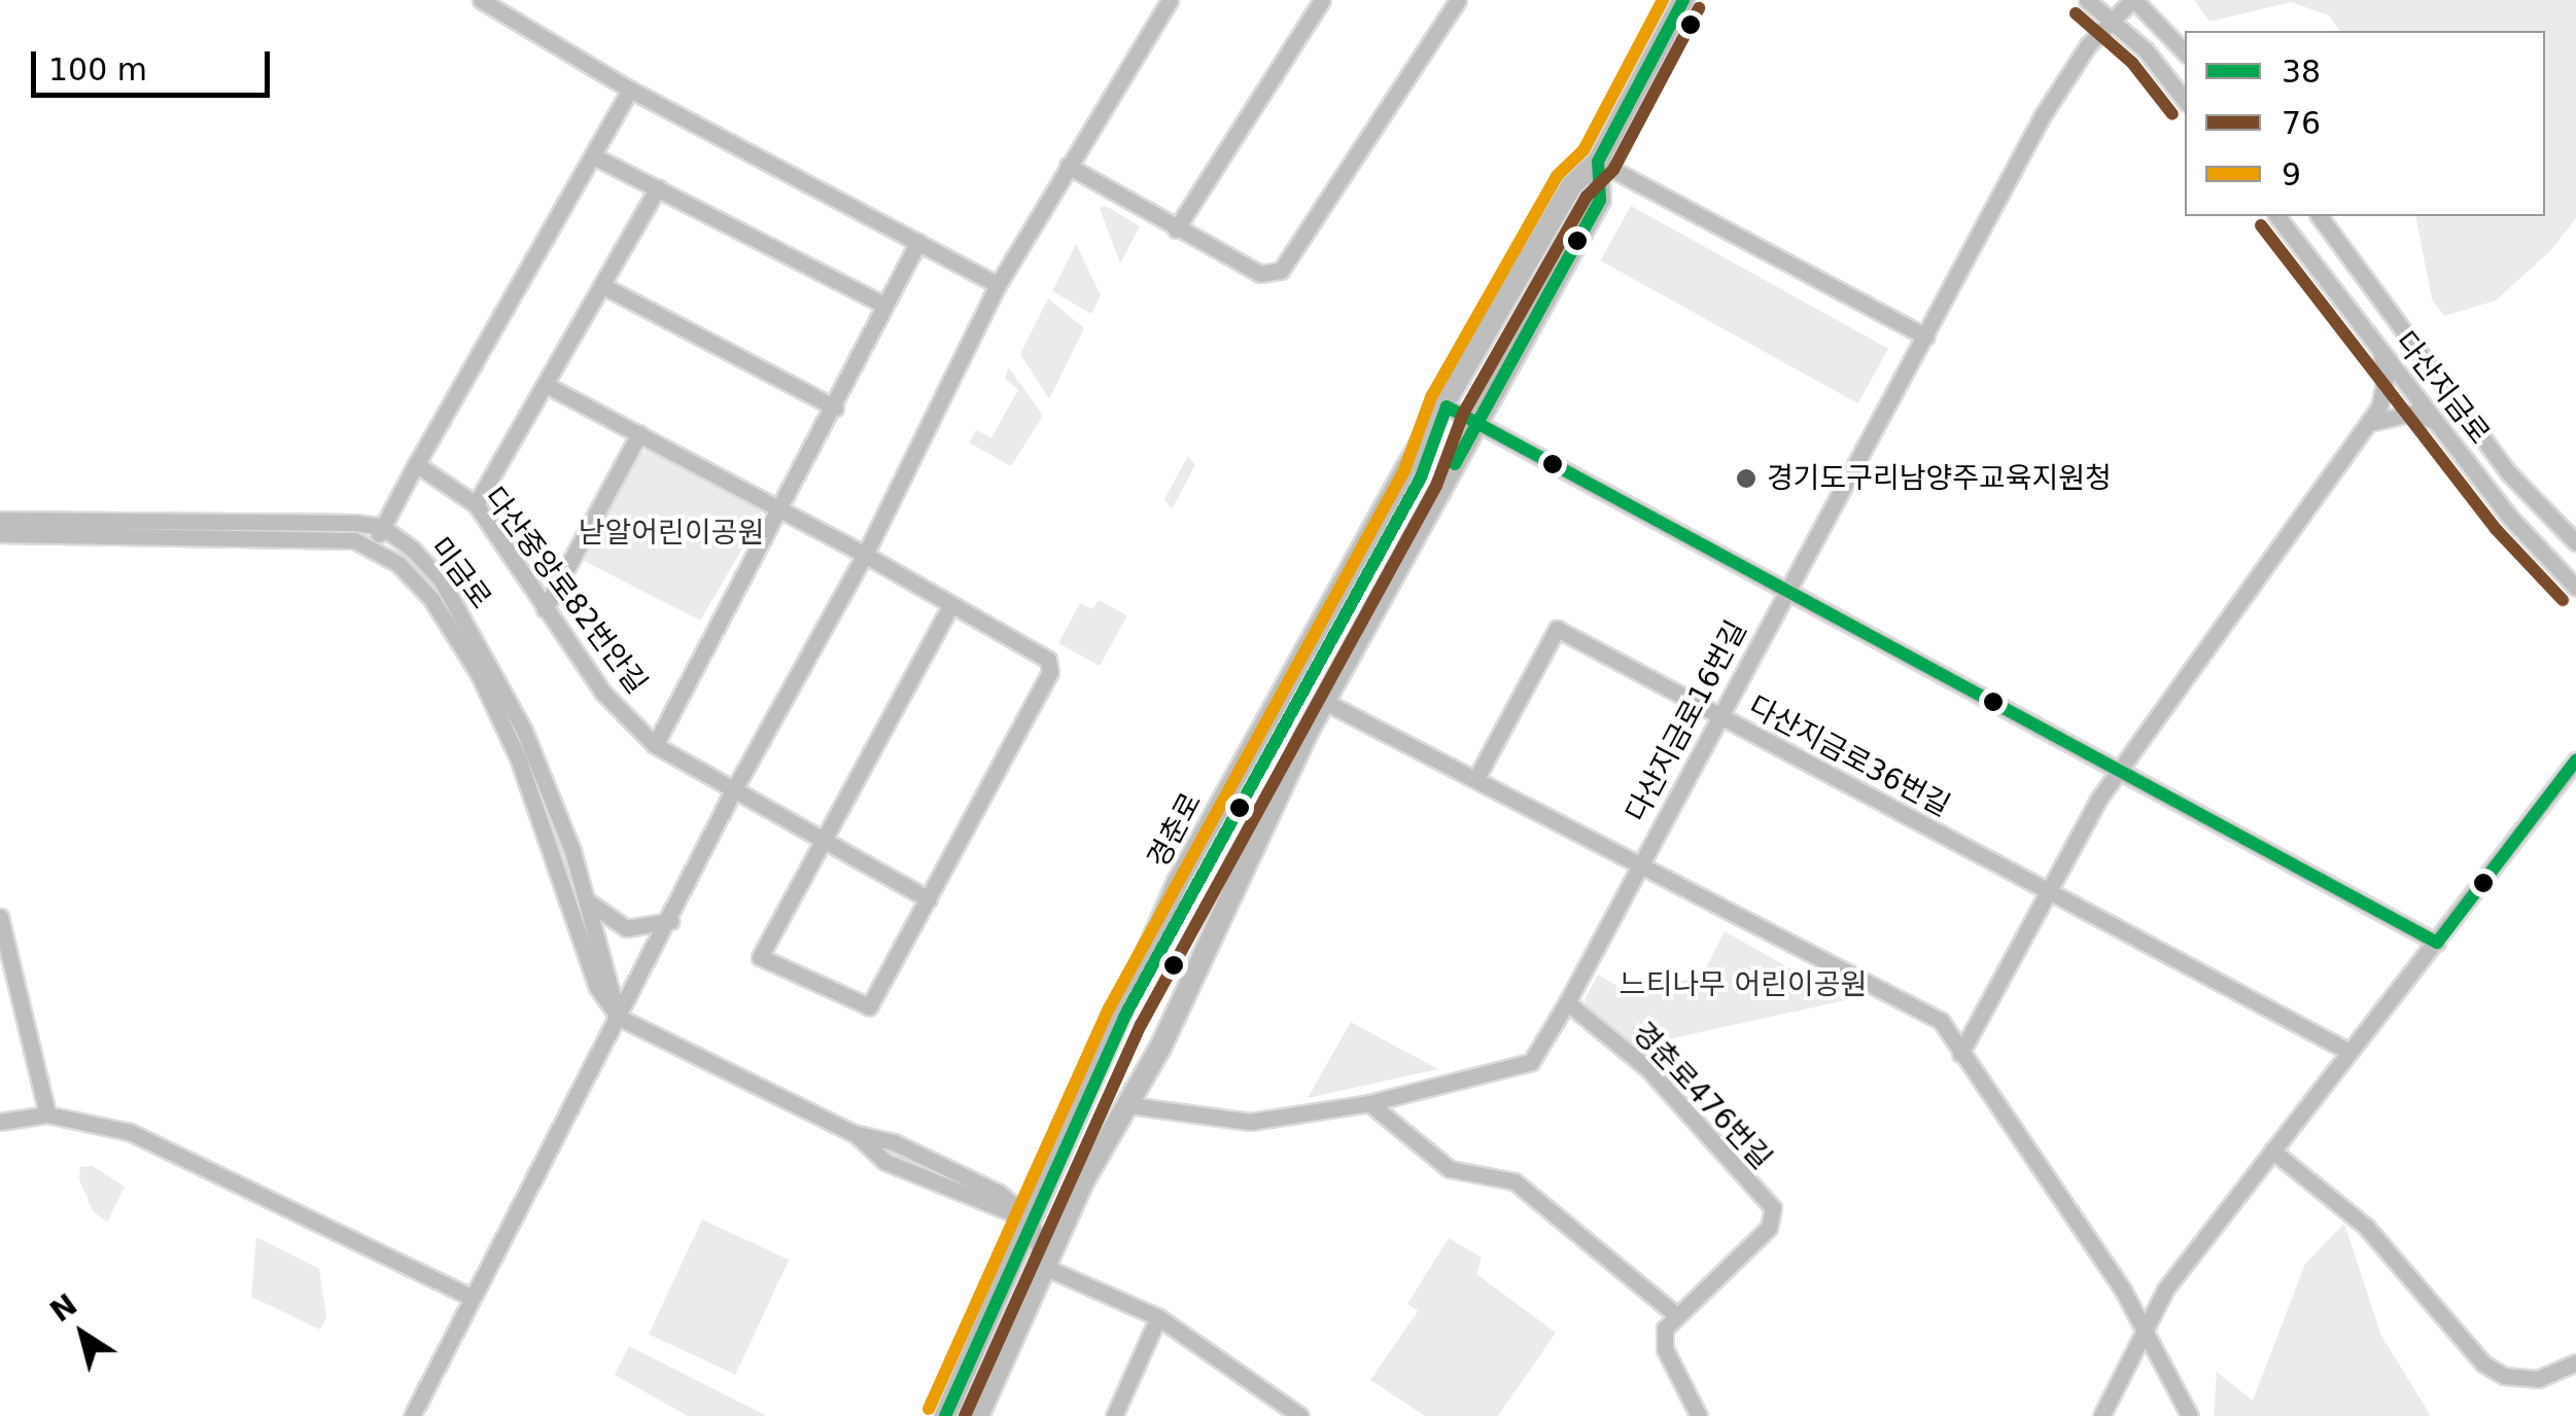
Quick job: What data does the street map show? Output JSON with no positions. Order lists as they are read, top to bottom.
{
  "streets": {
    "main road": ["경춘로"],
    "street": [
      "다산지금로",
      "미금로",
      "다산중앙로82번안길",
      "다산지금로16번길",
      "다산지금로36번길",
      "경춘로476번길"
    ]
  },
  "crossings": [
    ["다산지금로16번길", "다산지금로36번길"]
  ],
  "parks": ["낟알어린이공원", "느티나무 어린이공원"],
  "places": ["경기도구리남양주교육지원청"],
  "lines": ["transit line 38", "transit line 9", "transit line 76"],
  "legend": ["38", "76", "9"],
  "scale_bar": "100 m",
  "north": "top left"
}
